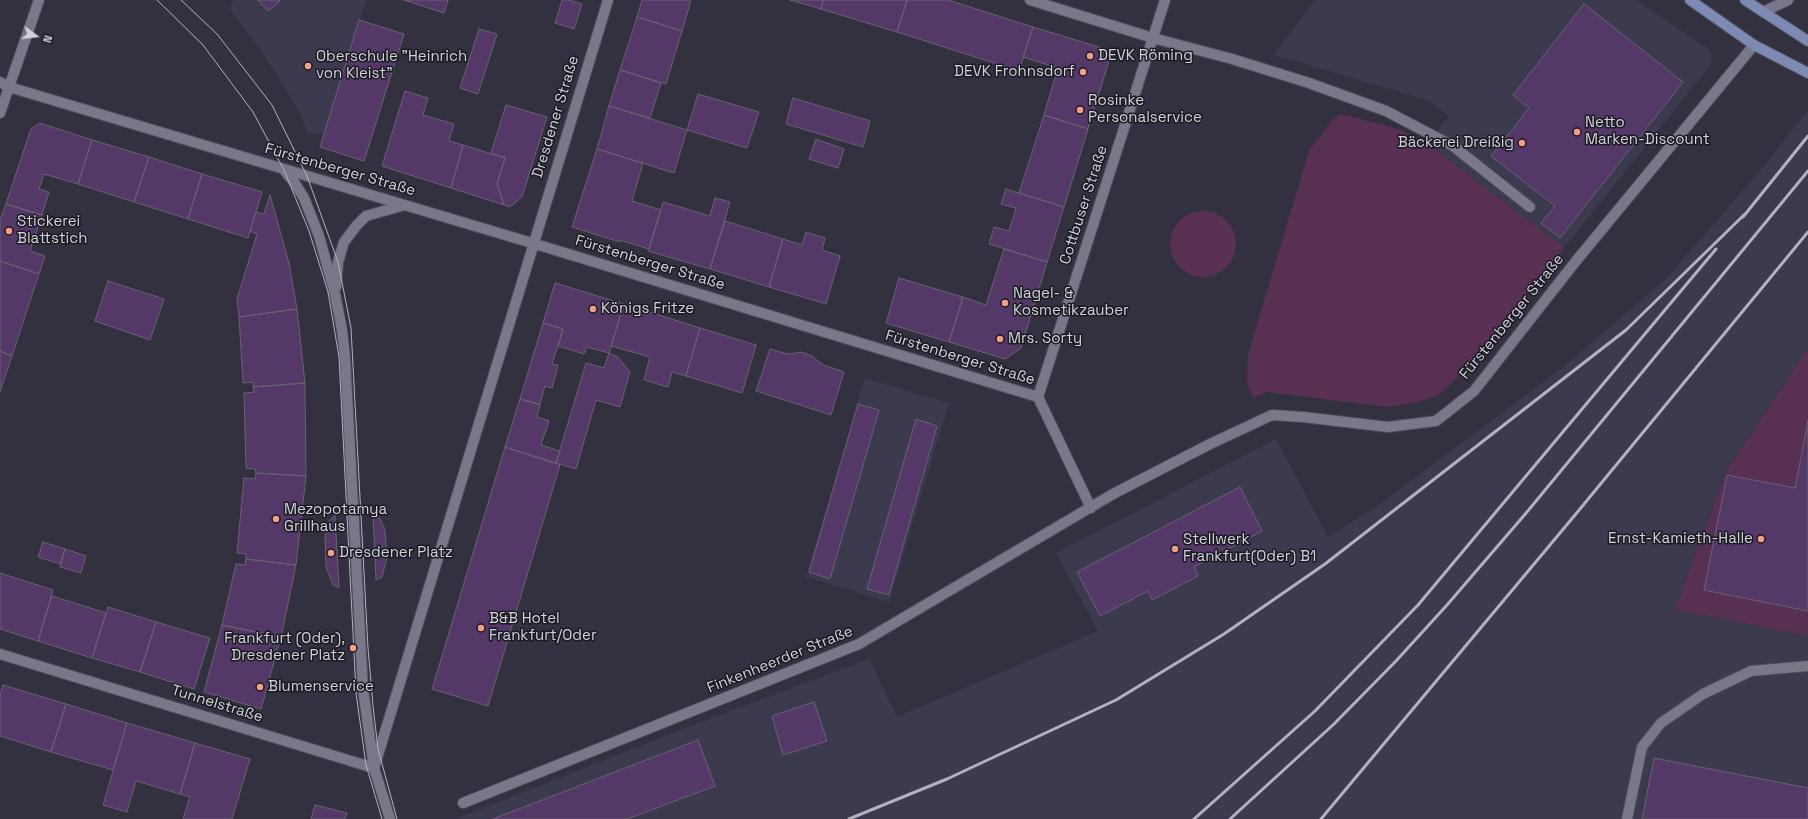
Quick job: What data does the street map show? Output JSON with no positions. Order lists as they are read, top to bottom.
{
  "streets": {
    "street": [
      "Dresdener Straße",
      "Fürstenberger Straße",
      "Cottbuser Straße",
      "Finkenheerder Straße",
      "Tunnelstraße"
    ]
  },
  "crossings": [
    ["Dresdener Straße", "Fürstenberger Straße"],
    ["Fürstenberger Straße", "Cottbuser Straße"],
    ["Fürstenberger Straße", "Finkenheerder Straße"]
  ],
  "places": [
    "DEVK Röming",
    "Oberschule \"Heinrich von Kleist\"",
    "DEVK Frohnsdorf",
    "Rosinke Personalservice",
    "Netto Marken-Discount",
    "Bäckerei Dreißig",
    "Stickerei Blattstich",
    "Nagel- & Kosmetikzauber",
    "Königs Fritze",
    "Mrs. Sorty",
    "Mezopotamya Grillhaus",
    "Ernst-Kamieth-Halle",
    "Stellwerk Frankfurt(Oder) B1",
    "Dresdener Platz",
    "B&B Hotel Frankfurt/Oder",
    "Frankfurt (Oder), Dresdener Platz",
    "Blumenservice"
  ],
  "north": "right"
}
